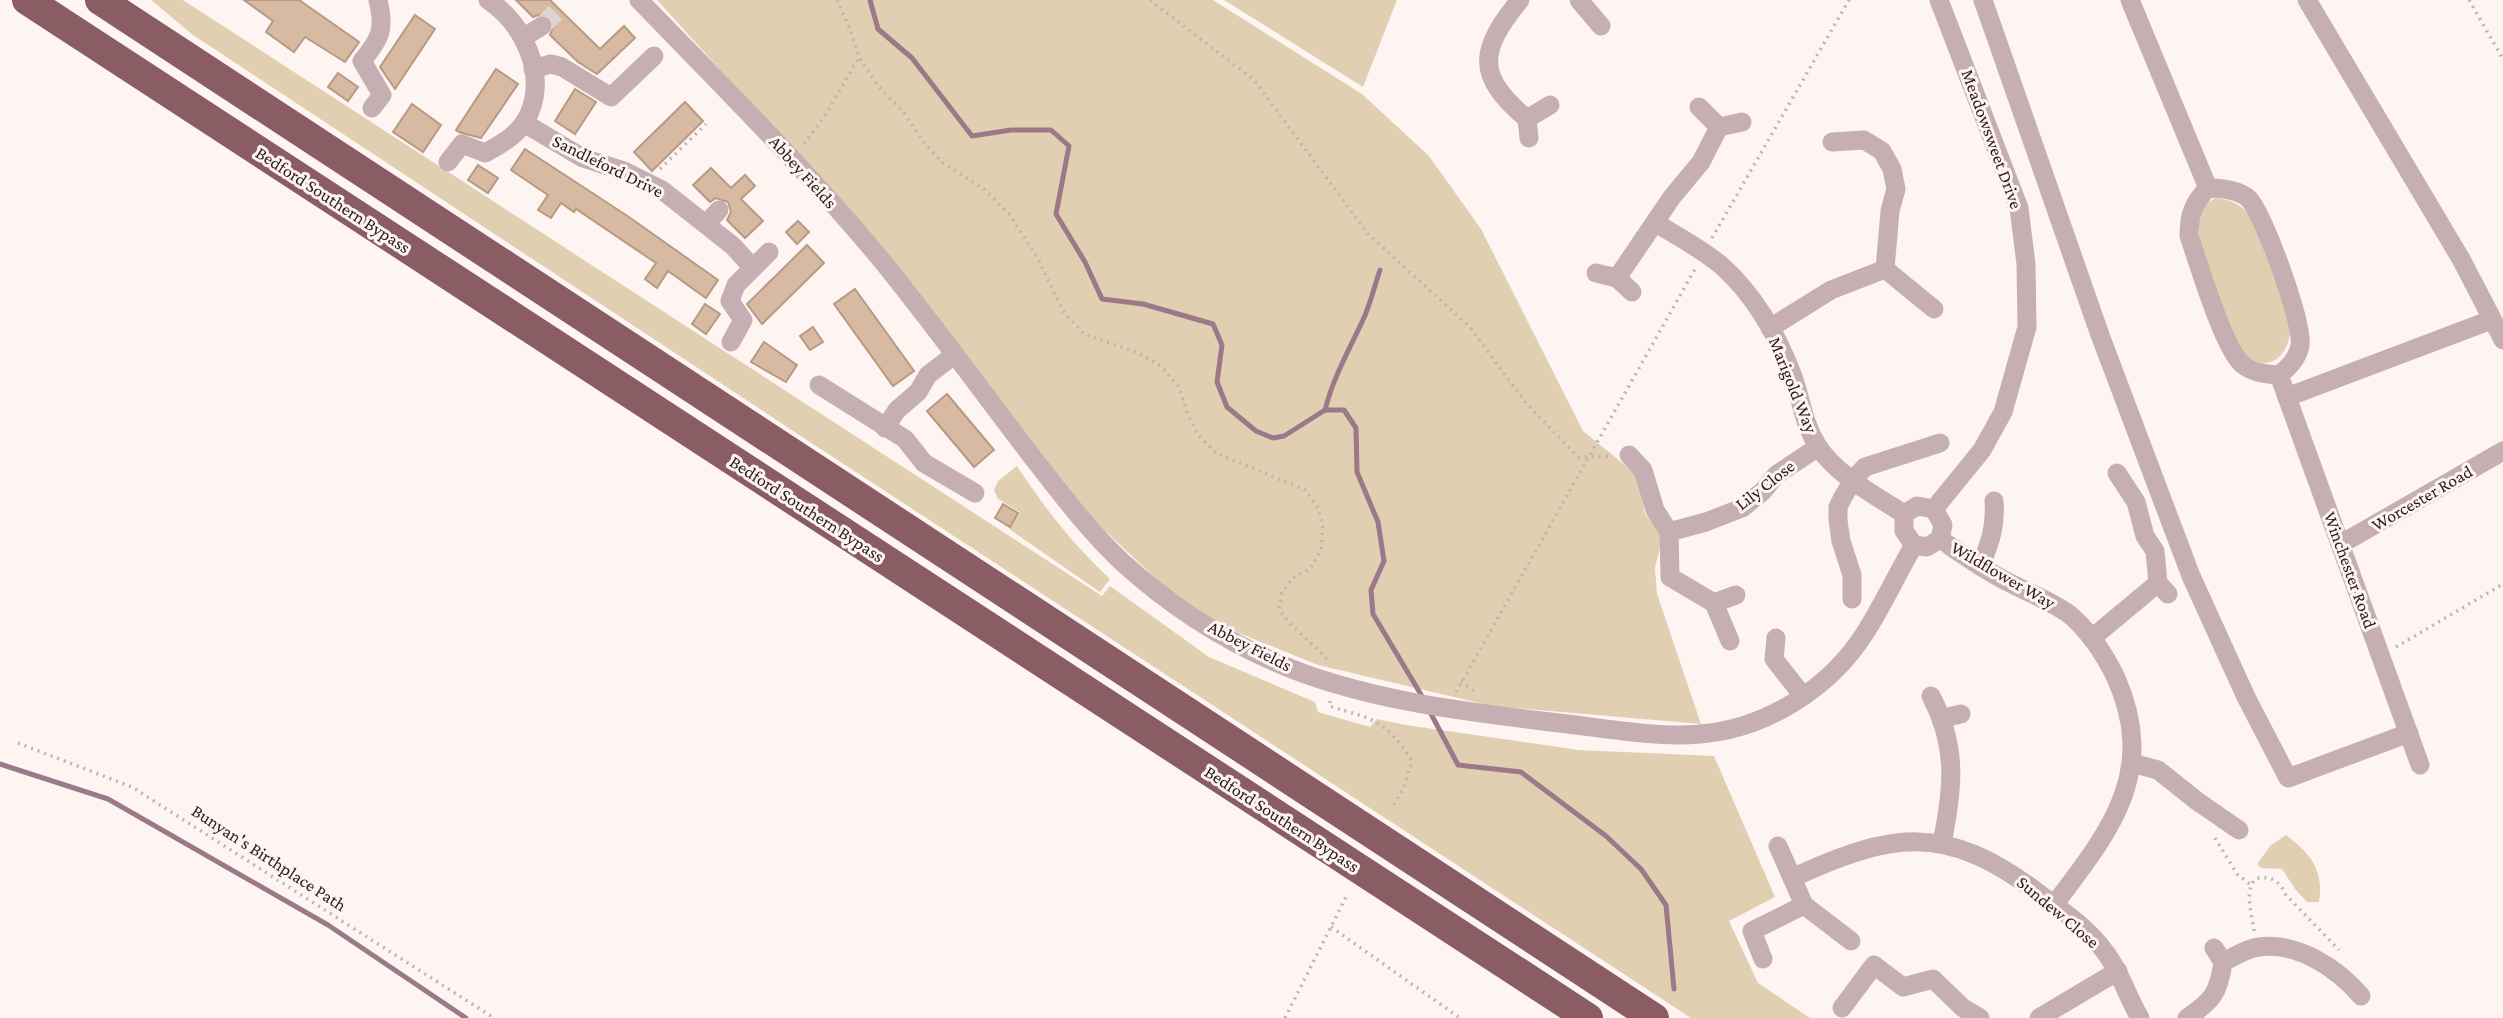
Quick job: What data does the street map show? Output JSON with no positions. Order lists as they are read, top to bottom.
{
  "streets": {
    "highway": ["Bedford Southern Bypass"],
    "street": [
      "Meadowsweet Drive",
      "Sandleford Drive",
      "Abbey Fields",
      "Marigold Way",
      "Lily Close",
      "Worcester Road",
      "Winchester Road",
      "Wildflower Way",
      "Sundew Close"
    ],
    "path": ["Bunyan's Birthplace Path"]
  },
  "crossings": [
    ["Meadowsweet Drive", "Marigold Way"],
    ["Meadowsweet Drive", "Wildflower Way"],
    ["Marigold Way", "Lily Close"],
    ["Marigold Way", "Wildflower Way"],
    ["Worcester Road", "Winchester Road"],
    ["Wildflower Way", "Sundew Close"]
  ]
}
